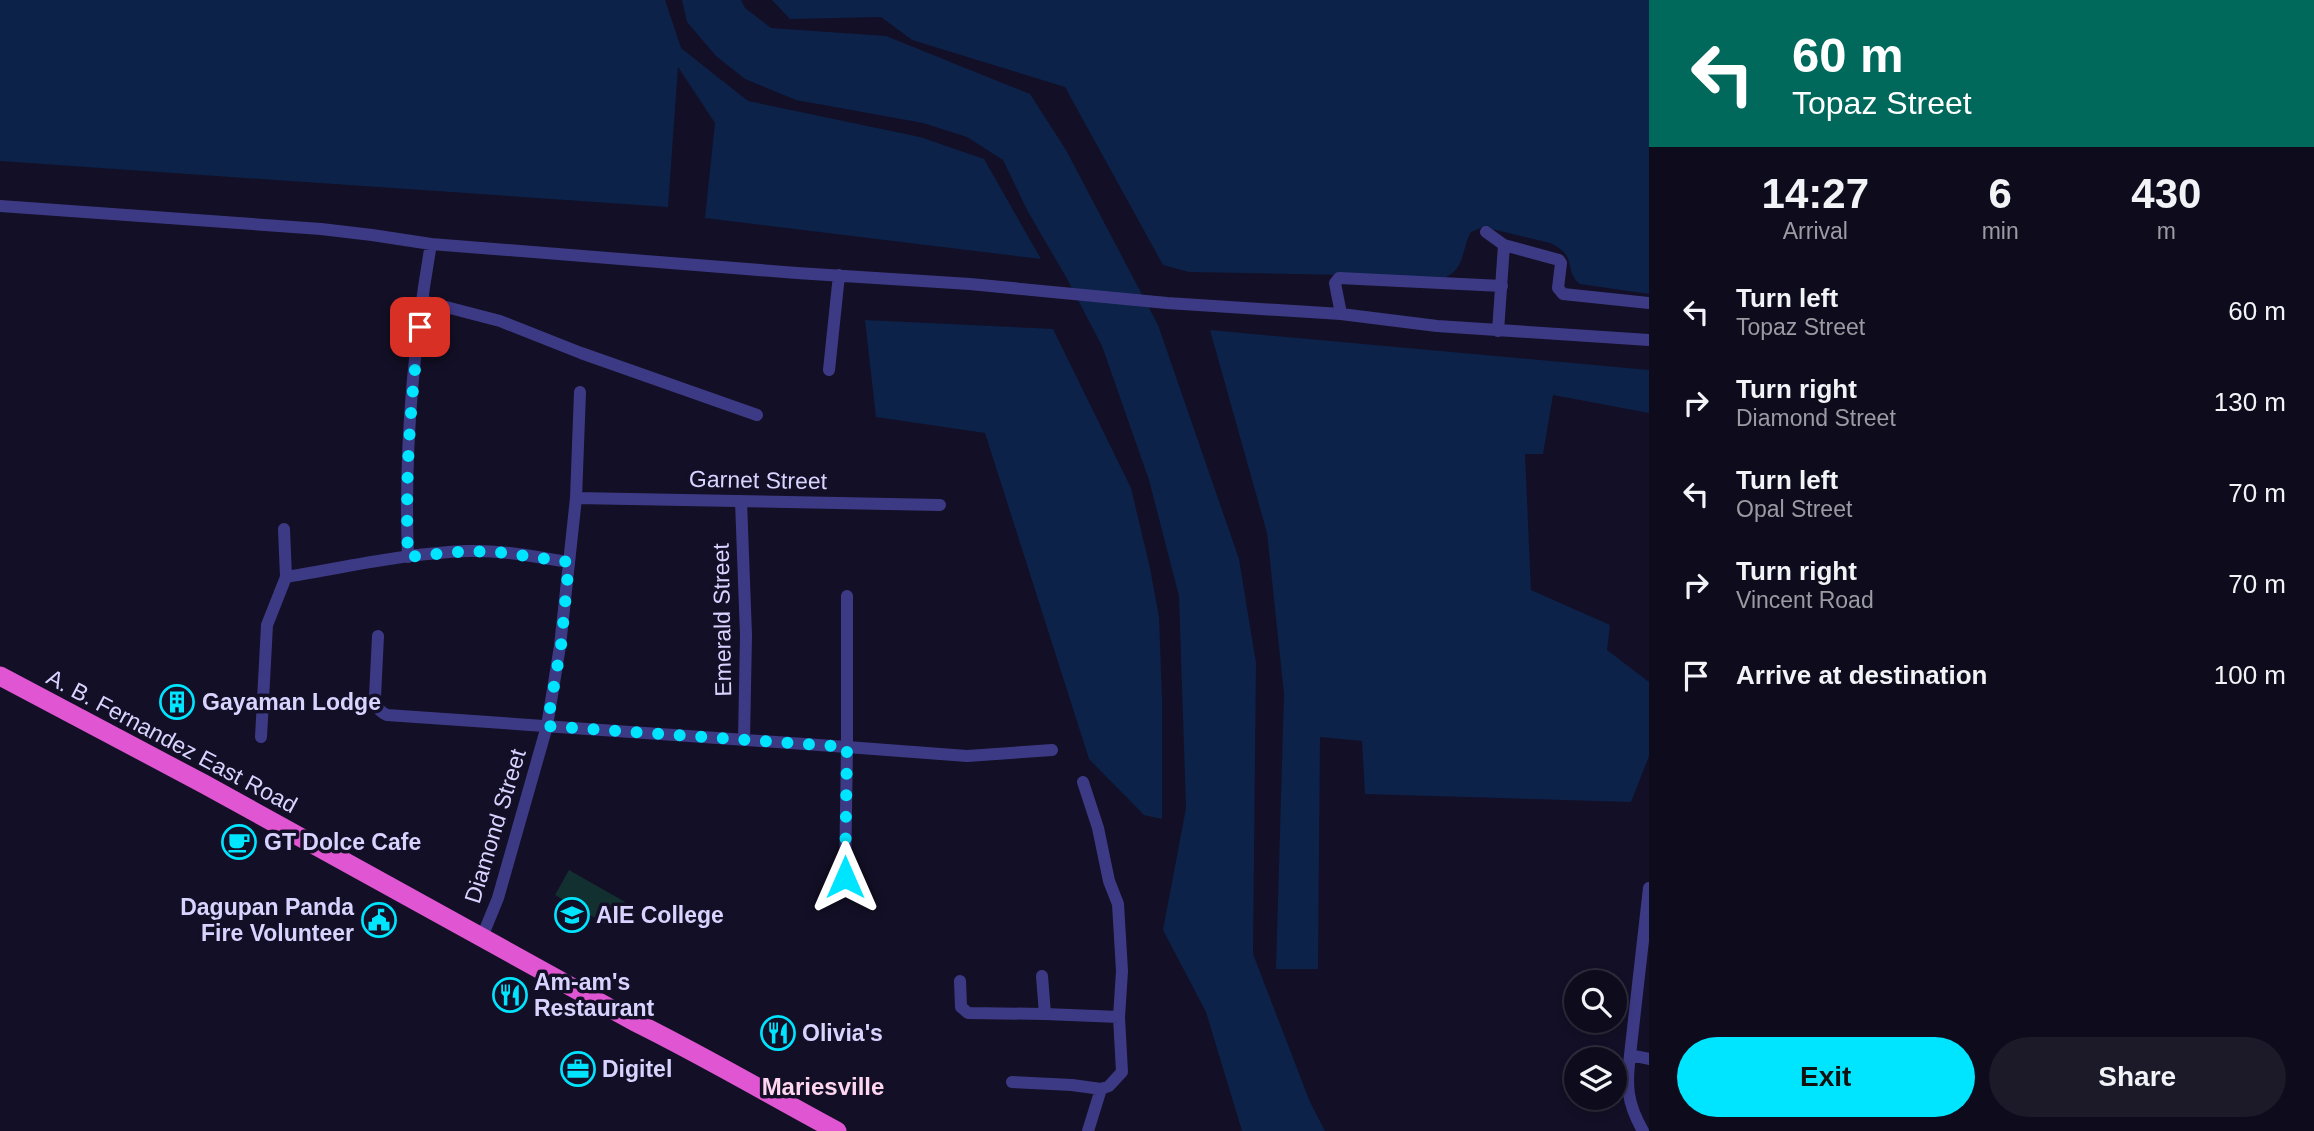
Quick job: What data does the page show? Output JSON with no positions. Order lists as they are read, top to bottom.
{
  "streets": {
    "highway": ["A. B. Fernandez East Road"],
    "street": ["Garnet Street", "Emerald Street", "Diamond Street"]
  },
  "crossings": [
    ["Garnet Street", "Emerald Street"],
    ["Garnet Street", "Diamond Street"],
    ["A. B. Fernandez East Road", "Diamond Street"]
  ],
  "districts": ["Mariesville"],
  "places": {
    "building": ["Gayaman Lodge"],
    "cafe": ["GT Dolce Cafe"],
    "school or university": ["AIE College"],
    "public building": ["Dagupan Panda Fire Volunteer"],
    "restaurant": ["Am-am's Restaurant", "Olivia's"],
    "office": ["Digitel"]
  },
  "page": {
    "turn": ["60 m", "Topaz Street"],
    "eta": [
      "14:27",
      "Arrival",
      "6",
      "min",
      "430",
      "m"
    ],
    "list": [
      {
        "name": "Turn left",
        "note": "Topaz Street",
        "value": "60 m"
      },
      {
        "name": "Turn right",
        "note": "Diamond Street",
        "value": "130 m"
      },
      {
        "name": "Turn left",
        "note": "Opal Street",
        "value": "70 m"
      },
      {
        "name": "Turn right",
        "note": "Vincent Road",
        "value": "70 m"
      },
      {
        "name": "Arrive at destination",
        "value": "100 m"
      }
    ],
    "buttons": ["Exit", "Share"]
  }
}
